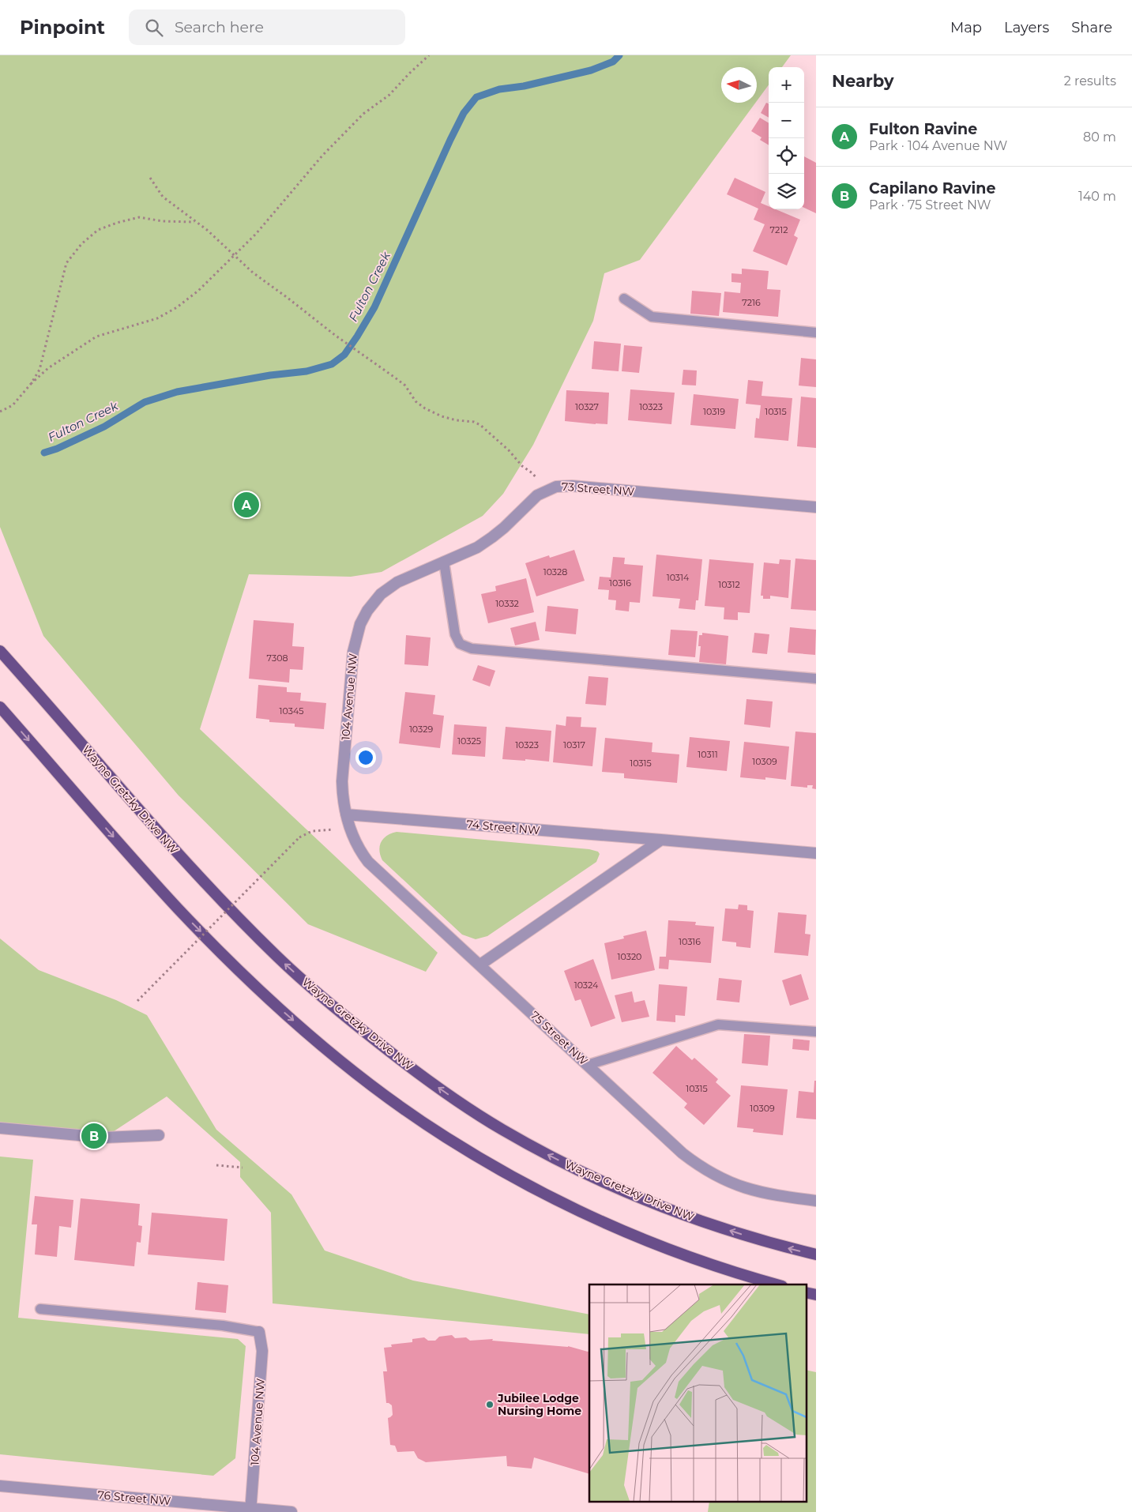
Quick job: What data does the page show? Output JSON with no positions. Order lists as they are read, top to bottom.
{
  "streets": {
    "main road": ["Wayne Gretzky Drive NW"],
    "street": [
      "73 Street NW",
      "104 Avenue NW",
      "74 Street NW",
      "75 Street NW",
      "76 Street NW"
    ]
  },
  "crossings": [
    ["73 Street NW", "104 Avenue NW"],
    ["104 Avenue NW", "74 Street NW"],
    ["104 Avenue NW", "75 Street NW"],
    ["104 Avenue NW", "76 Street NW"],
    ["74 Street NW", "75 Street NW"]
  ],
  "water": ["Fulton Creek"],
  "places": ["Jubilee Lodge Nursing Home"],
  "house_numbers": [
    "7212",
    "7216",
    "10327",
    "10323",
    "10319",
    "10315",
    "10328",
    "10314",
    "10316",
    "10312",
    "10332",
    "7308",
    "10345",
    "10329",
    "10325",
    "10323",
    "10317",
    "10311",
    "10309",
    "10315",
    "10316",
    "10320",
    "10324",
    "10315",
    "10309"
  ],
  "north": "left",
  "page": {
    "header": "Pinpoint",
    "search": "Search here",
    "nav": ["Map", "Layers", "Share"],
    "heading": ["Nearby", "2 results"],
    "map_buttons": ["+", "−"],
    "list": [
      {
        "mark": "A",
        "name": "Fulton Ravine",
        "note": "Park · 104 Avenue NW",
        "value": "80 m"
      },
      {
        "mark": "B",
        "name": "Capilano Ravine",
        "note": "Park · 75 Street NW",
        "value": "140 m"
      }
    ],
    "pins": ["A", "B"]
  }
}
